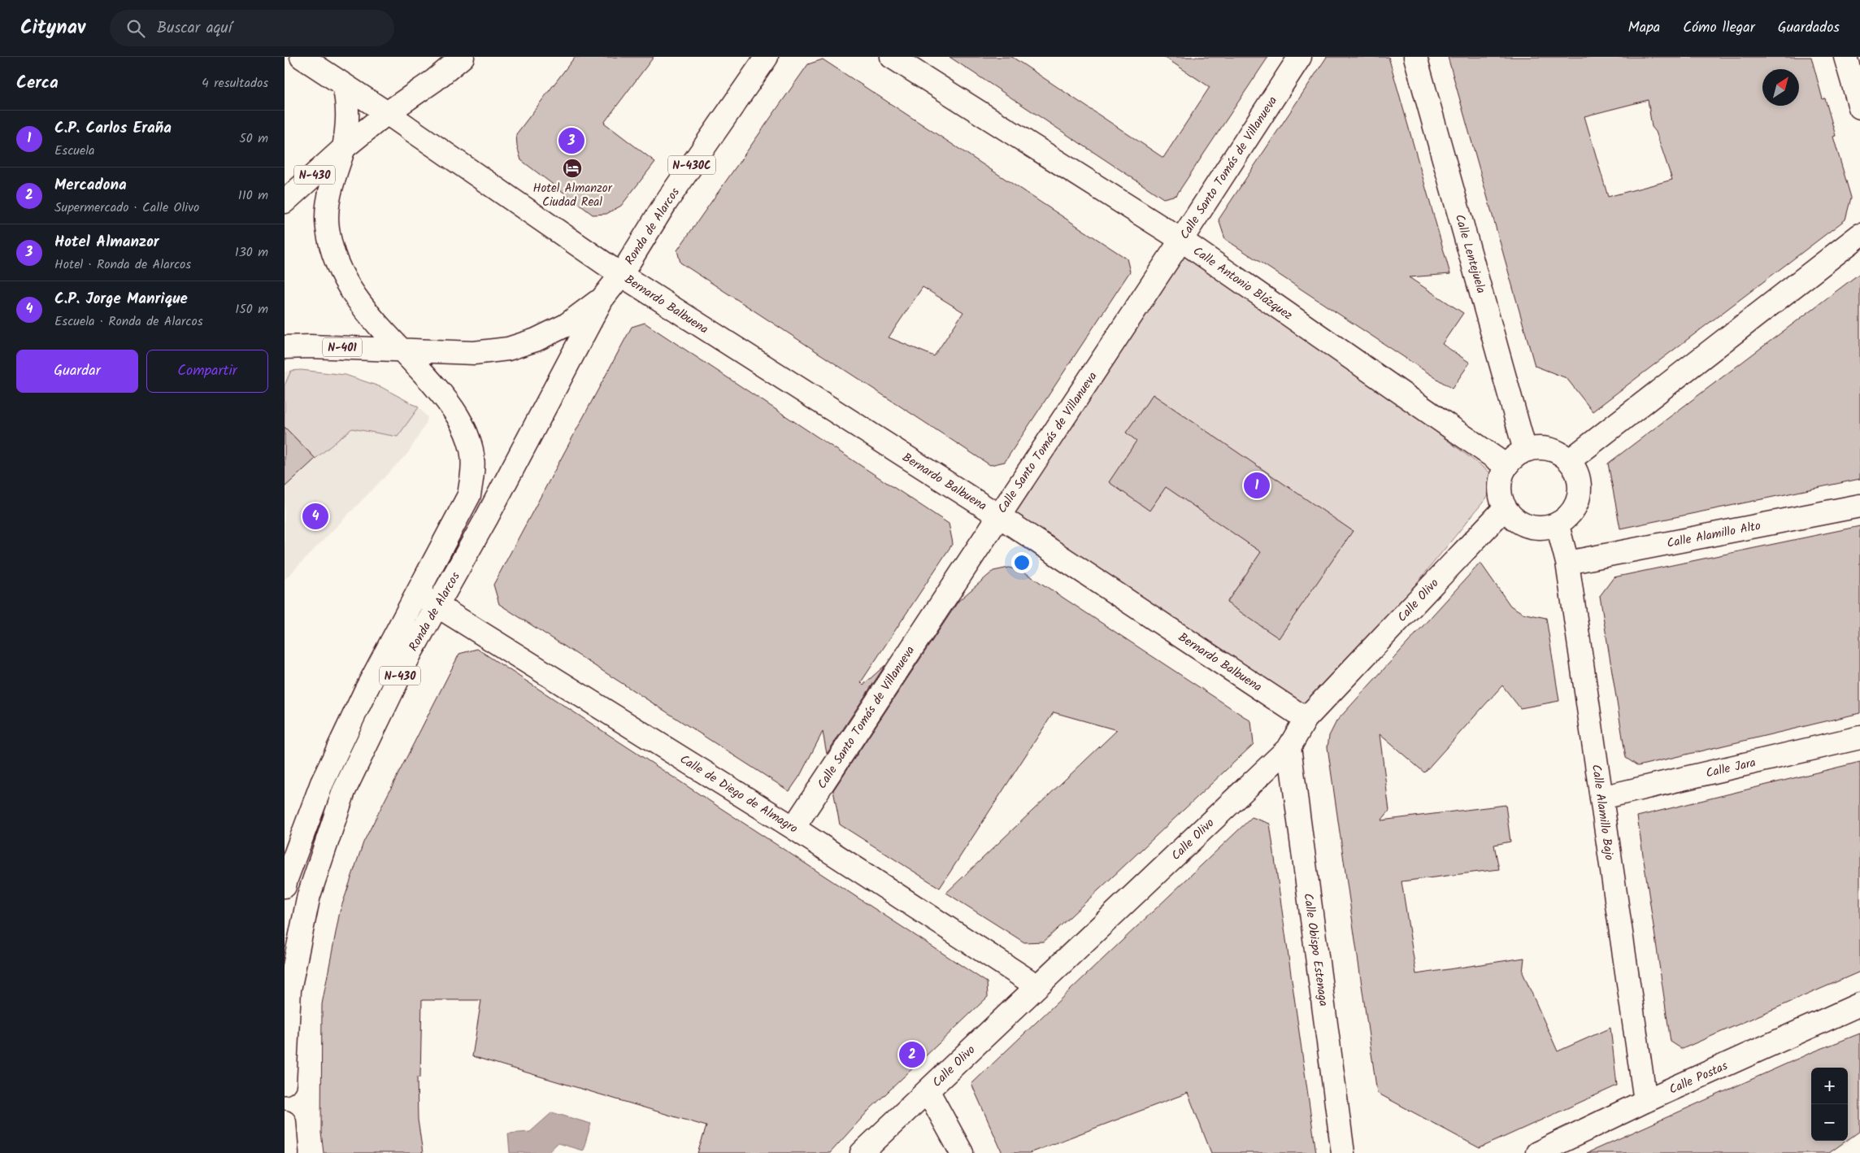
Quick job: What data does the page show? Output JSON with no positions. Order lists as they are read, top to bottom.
{
  "streets": {
    "main road": [
      "N-430C",
      "Calle Santo Tomás de Villanueva",
      "N-430",
      "Ronda de Alarcos",
      "Calle Lentejuela",
      "Calle Antonio Blázquez",
      "Bernardo Balbuena",
      "N-401",
      "Calle Alamillo Alto",
      "Calle Olivo",
      "Calle Jara",
      "Calle de Diego de Almagro",
      "Calle Alamillo Bajo",
      "Calle Obispo Estenaga",
      "Calle Postas"
    ]
  },
  "crossings": [
    ["Calle Santo Tomás de Villanueva", "Calle Antonio Blázquez"],
    ["Calle Santo Tomás de Villanueva", "Bernardo Balbuena"],
    ["Calle Santo Tomás de Villanueva", "Calle de Diego de Almagro"],
    ["Ronda de Alarcos", "Bernardo Balbuena"],
    ["Ronda de Alarcos", "N-401"],
    ["Ronda de Alarcos", "Calle de Diego de Almagro"],
    ["Calle Lentejuela", "Calle Antonio Blázquez"],
    ["Calle Lentejuela", "Calle Olivo"],
    ["Calle Lentejuela", "Calle Alamillo Bajo"],
    ["Calle Antonio Blázquez", "Calle Olivo"],
    ["Calle Antonio Blázquez", "Calle Alamillo Bajo"],
    ["Bernardo Balbuena", "Calle Olivo"],
    ["Calle Alamillo Alto", "Calle Alamillo Bajo"],
    ["Calle Olivo", "Calle de Diego de Almagro"],
    ["Calle Olivo", "Calle Alamillo Bajo"],
    ["Calle Olivo", "Calle Obispo Estenaga"],
    ["Calle Jara", "Calle Alamillo Bajo"],
    ["Calle Alamillo Bajo", "Calle Postas"]
  ],
  "places": {
    "hotel": ["Hotel Almanzor Ciudad Real"]
  },
  "north": "top right",
  "page": {
    "header": "Citynav",
    "search": "Buscar aquí",
    "nav": ["Mapa", "Cómo llegar", "Guardados"],
    "heading": ["Cerca", "4 resultados"],
    "list": [
      {
        "mark": "1",
        "name": "C.P. Carlos Eraña",
        "note": "Escuela",
        "value": "50 m"
      },
      {
        "mark": "2",
        "name": "Mercadona",
        "note": "Supermercado · Calle Olivo",
        "value": "110 m"
      },
      {
        "mark": "3",
        "name": "Hotel Almanzor",
        "note": "Hotel · Ronda de Alarcos",
        "value": "130 m"
      },
      {
        "mark": "4",
        "name": "C.P. Jorge Manrique",
        "note": "Escuela · Ronda de Alarcos",
        "value": "150 m"
      }
    ],
    "pins": [
      "3",
      "1",
      "4",
      "2"
    ],
    "buttons": ["Guardar", "Compartir"],
    "map_buttons": ["+", "−"]
  }
}
